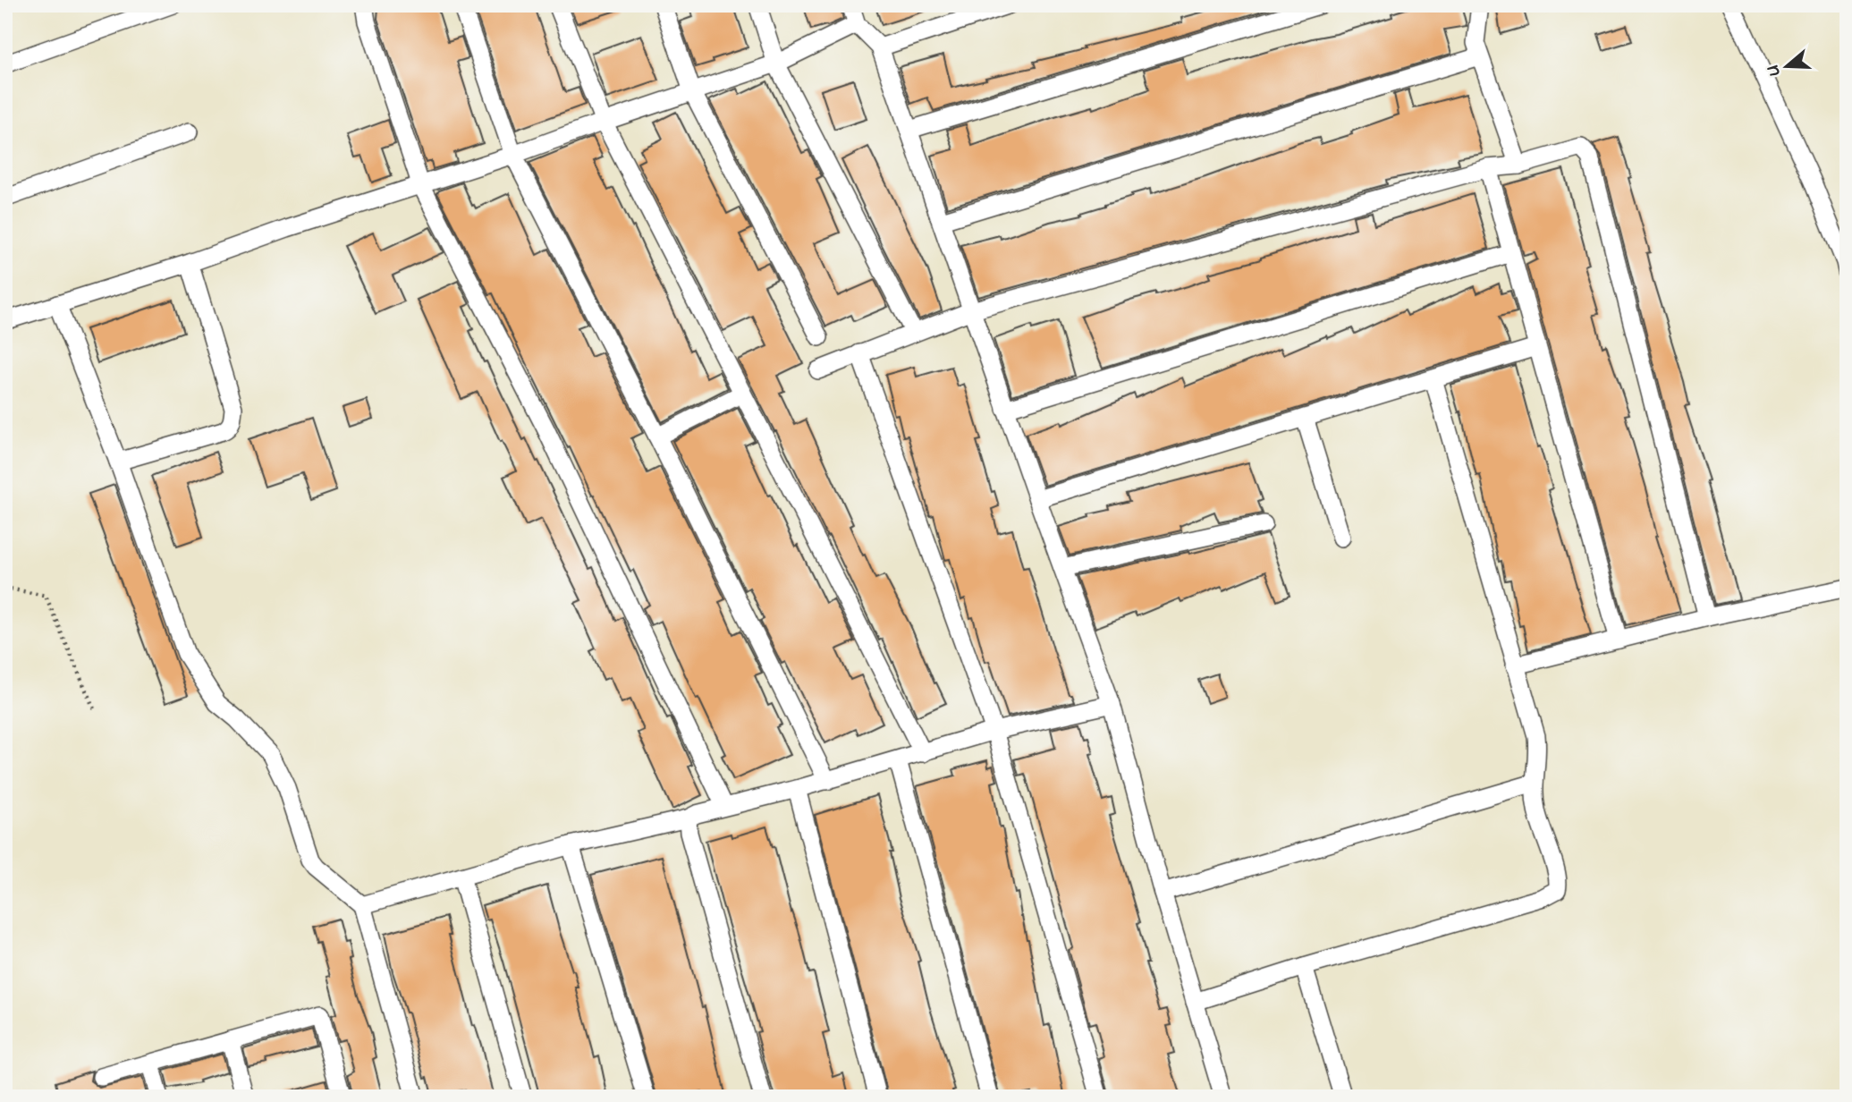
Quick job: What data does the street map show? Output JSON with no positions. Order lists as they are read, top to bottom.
{
  "north": "left"
}
